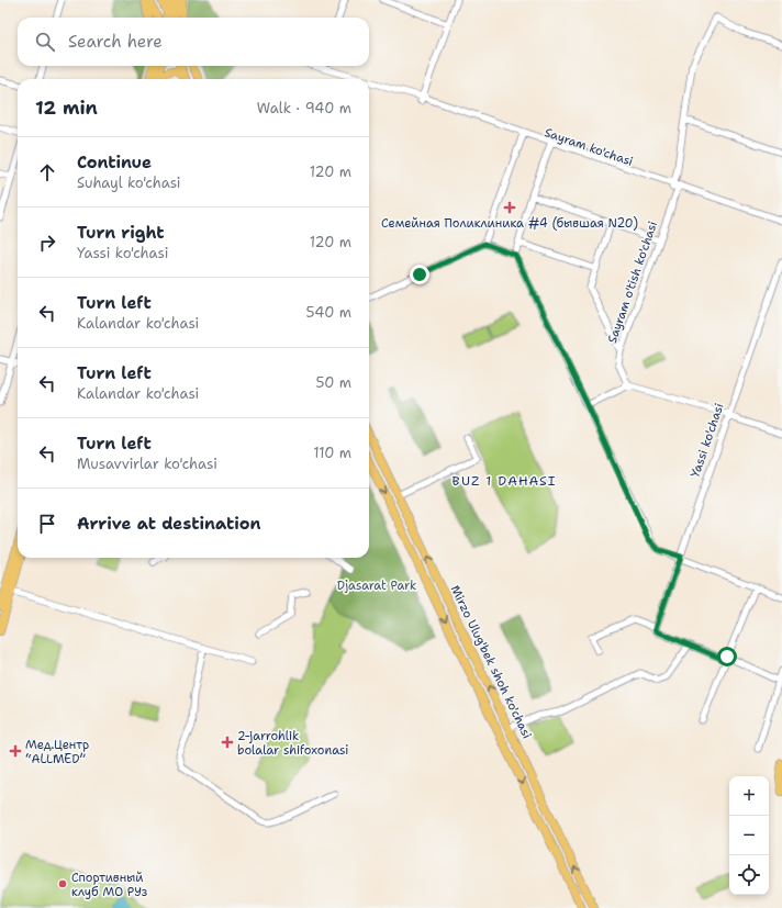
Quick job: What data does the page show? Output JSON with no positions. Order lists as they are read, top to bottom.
{
  "streets": {
    "main road": ["Mirzo Ulug'bek shoh ko'chasi"],
    "street": ["Sayram ko'chasi", "Sayram o'tish ko'chasi", "Yassi ko'chasi"]
  },
  "crossings": [
    ["Sayram ko'chasi", "Sayram o'tish ko'chasi"]
  ],
  "districts": ["BUZ 1 DAHASI"],
  "parks": ["Djasarat Park"],
  "places": {
    "health": ["Семейная Поликлиника #4 (бывшая N20)", "2-jarrohlik bolalar shifoxonasi", "Мед.Центр “ALLMED”"],
    "other": ["Спортивный клуб МО РУз"]
  },
  "page": {
    "search": "Search here",
    "heading": ["12 min", "Walk · 940 m"],
    "list": [
      ["Continue", "Suhayl ko'chasi", "120 m"],
      ["Turn right", "Yassi ko'chasi", "120 m"],
      ["Turn left", "Kalandar ko'chasi", "540 m"],
      ["Turn left", "Kalandar ko'chasi", "50 m"],
      ["Turn left", "Musavvirlar ko'chasi", "110 m"],
      "Arrive at destination"
    ],
    "map_buttons": ["+", "−"]
  }
}
